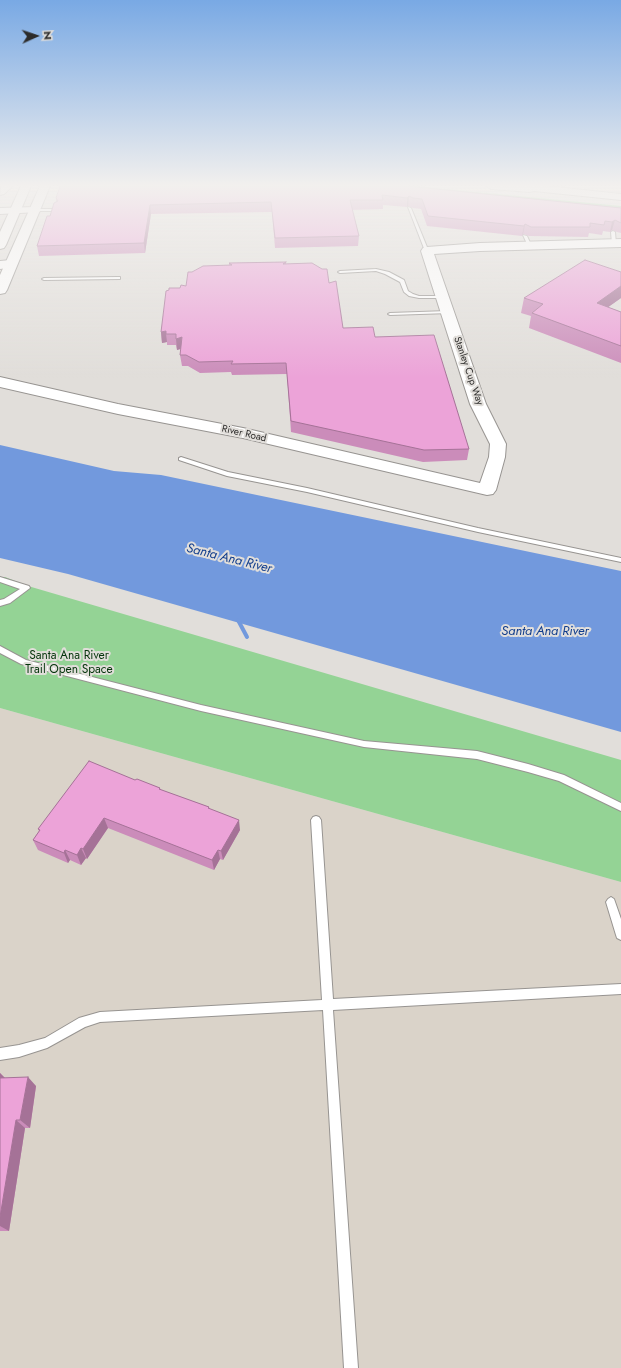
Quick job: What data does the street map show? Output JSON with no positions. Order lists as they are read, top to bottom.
{
  "streets": {
    "main road": ["Stanley Cup Way", "River Road"]
  },
  "crossings": [
    ["Stanley Cup Way", "River Road"]
  ],
  "water": ["Santa Ana River"],
  "parks": ["Santa Ana River Trail Open Space"],
  "north": "right"
}
